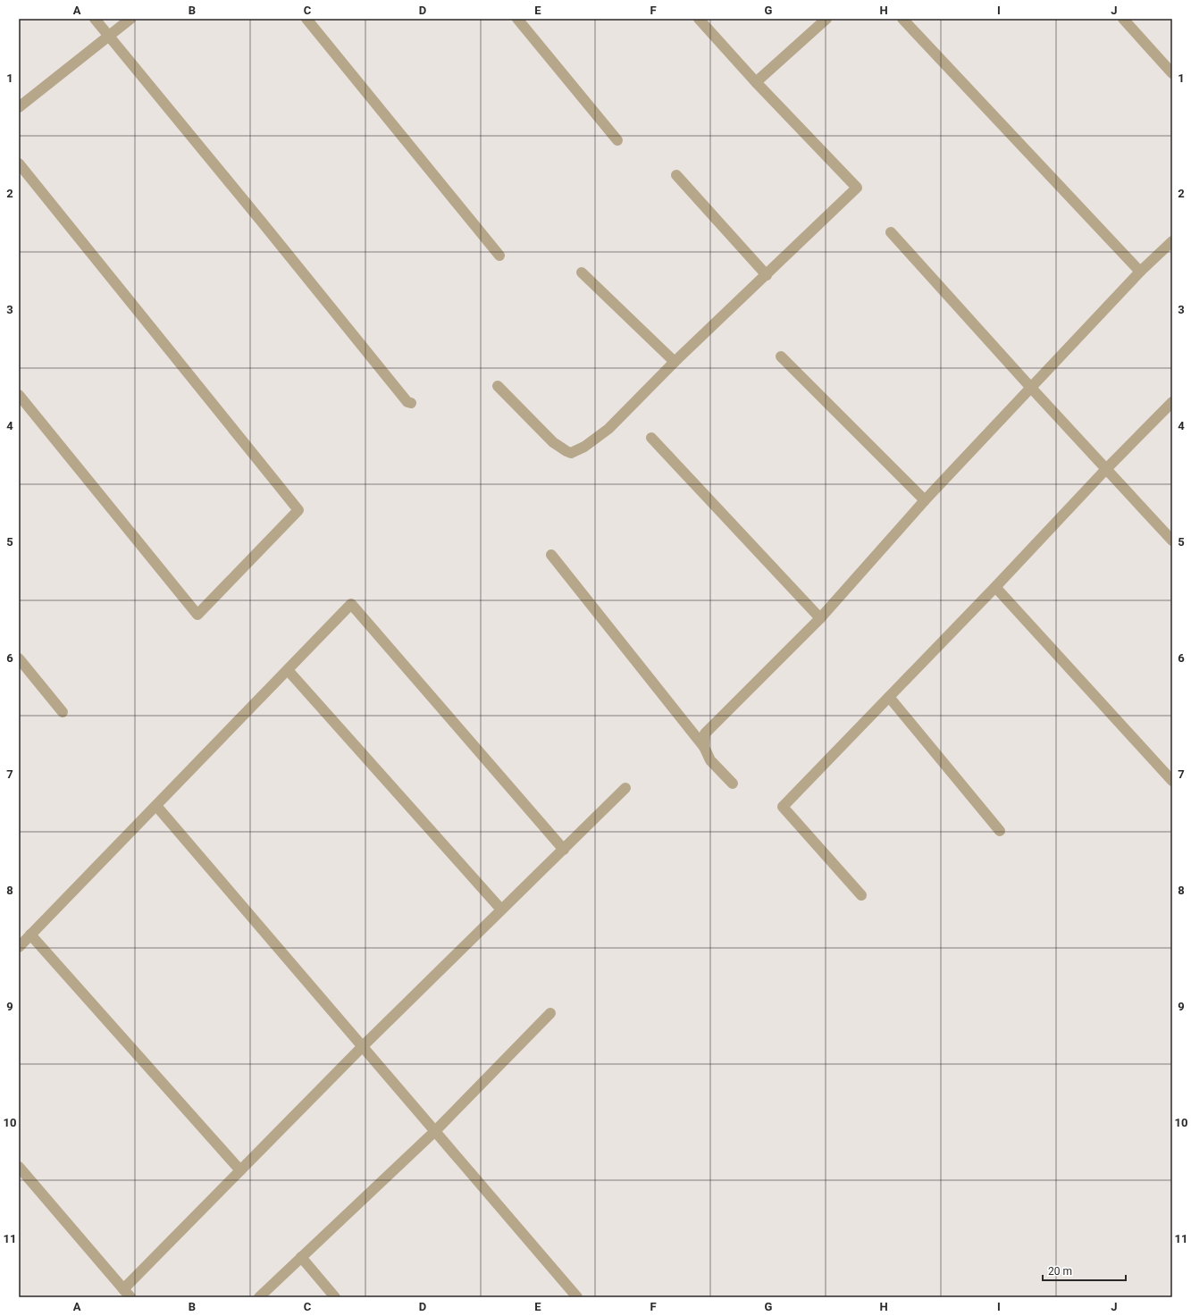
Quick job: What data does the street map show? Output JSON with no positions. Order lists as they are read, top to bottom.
{
  "scale_bar": "20 m",
  "grid": {
    "columns": [
      "A",
      "B",
      "C",
      "D",
      "E",
      "F",
      "G",
      "H",
      "I",
      "J"
    ],
    "rows": [
      "1",
      "2",
      "3",
      "4",
      "5",
      "6",
      "7",
      "8",
      "9",
      "10",
      "11"
    ]
  }
}
